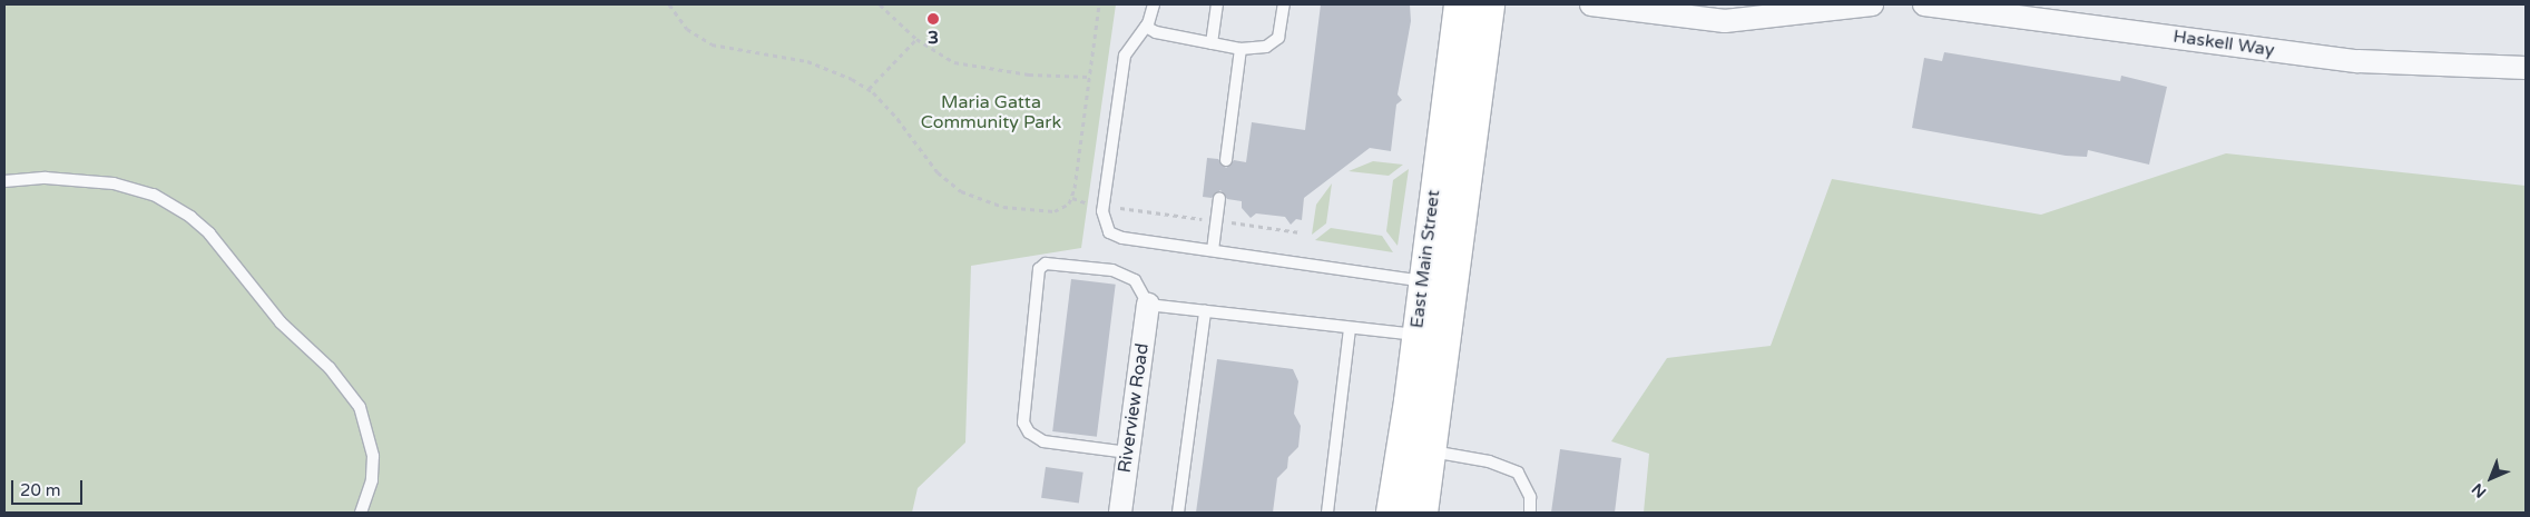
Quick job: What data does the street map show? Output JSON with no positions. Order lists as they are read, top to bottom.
{
  "streets": {
    "main road": ["East Main Street"],
    "street": ["Haskell Way", "Riverview Road"]
  },
  "parks": ["Maria Gatta Community Park"],
  "places": ["3"],
  "scale_bar": "20 m",
  "north": "bottom left"
}
